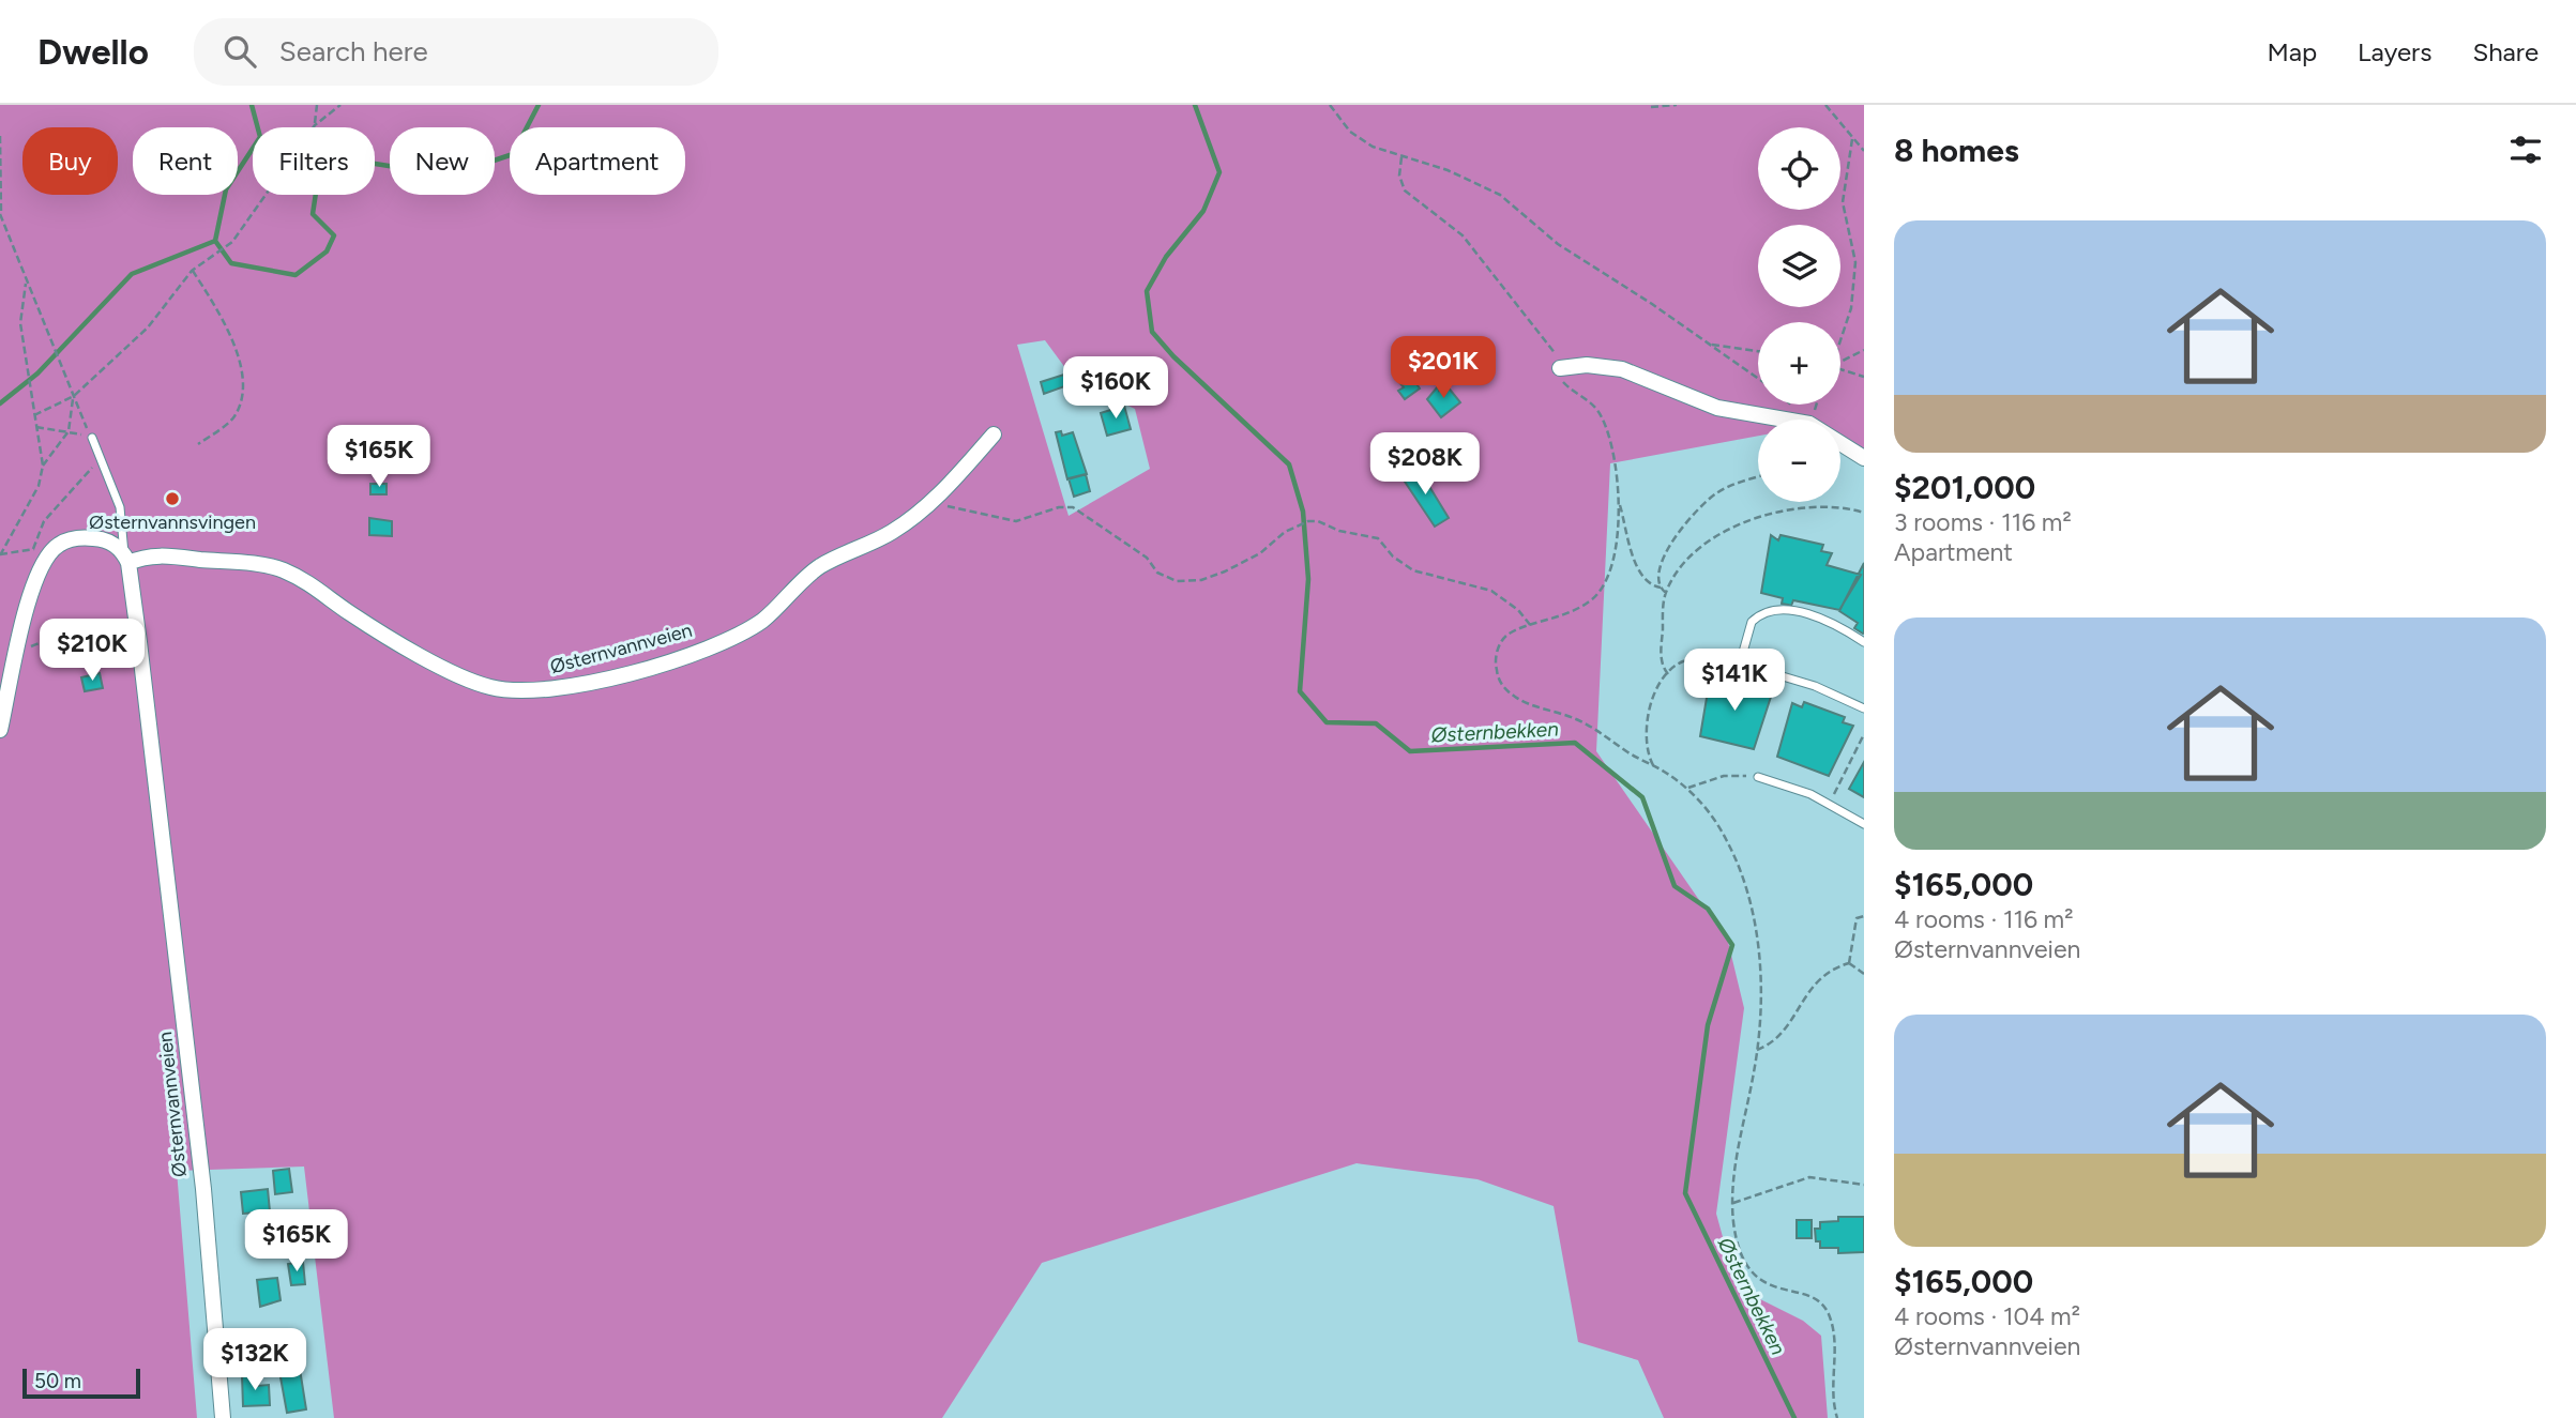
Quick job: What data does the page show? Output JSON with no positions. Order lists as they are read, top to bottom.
{
  "streets": {
    "street": ["Østernvannveien"]
  },
  "water": ["Østernbekken"],
  "places": ["Østernvannsvingen"],
  "scale_bar": "50 m",
  "page": {
    "header": "Dwello",
    "search": "Search here",
    "nav": ["Map", "Layers", "Share"],
    "heading": "8 homes",
    "map_buttons": ["+", "−"],
    "chip": [
      "Buy",
      "Rent",
      "Filters",
      "New",
      "Apartment"
    ],
    "list": [
      {
        "name": "$201,000",
        "note": "3 rooms · 116 m² · Apartment"
      },
      {
        "name": "$165,000",
        "note": "4 rooms · 116 m² · Østernvannveien"
      },
      {
        "name": "$165,000",
        "note": "4 rooms · 104 m² · Østernvannveien"
      }
    ],
    "price": [
      "$201K",
      "$160K",
      "$165K",
      "$208K",
      "$210K",
      "$141K",
      "$165K",
      "$132K"
    ],
    "scale": "50 m"
  }
}
